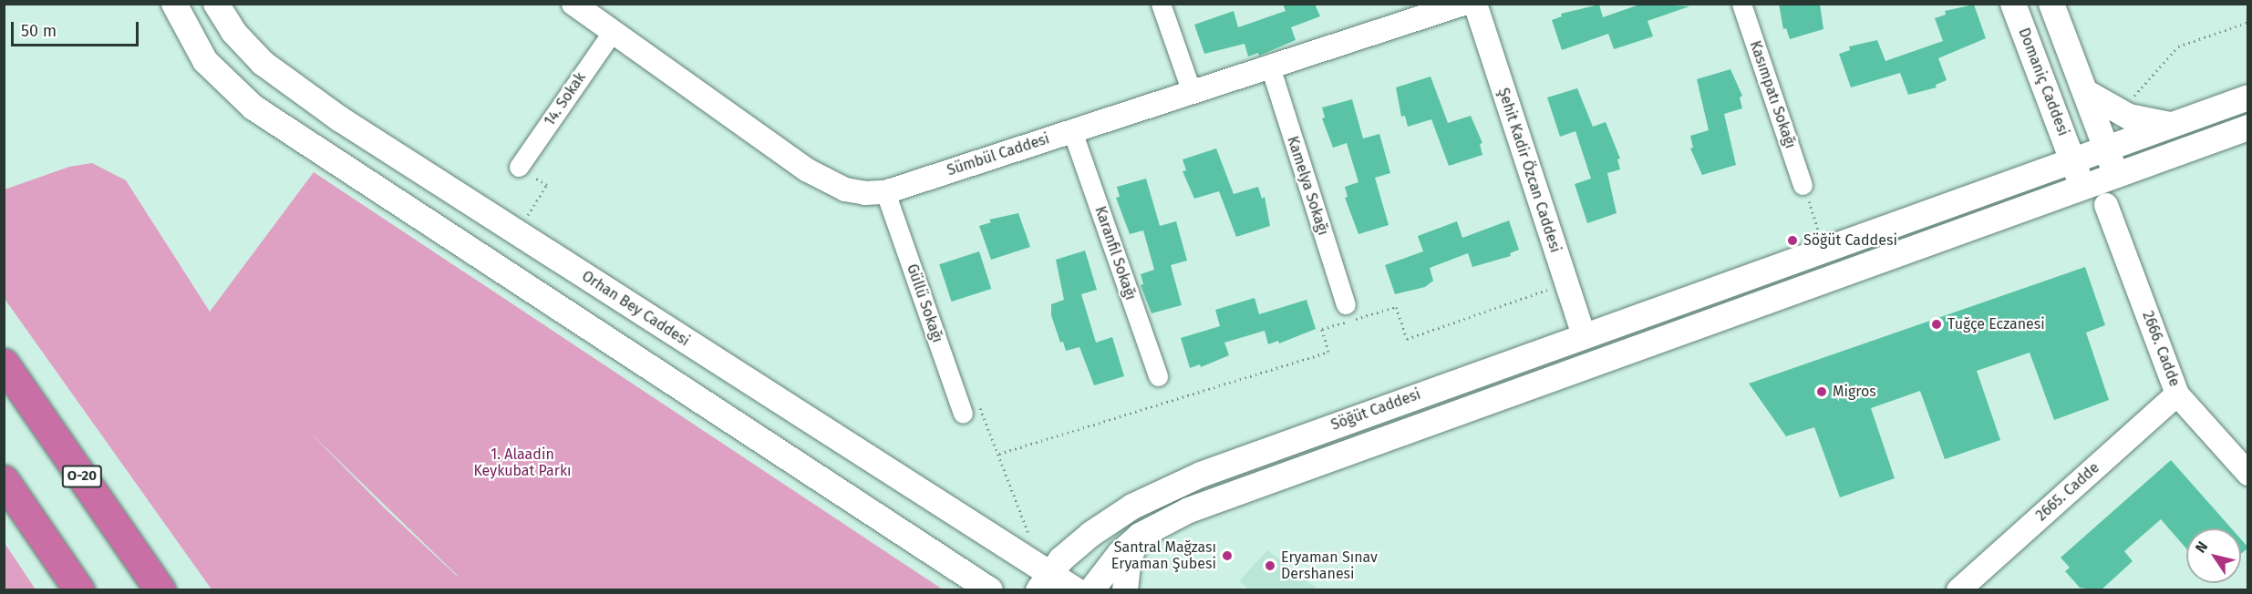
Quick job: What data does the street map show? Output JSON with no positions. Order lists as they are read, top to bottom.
{
  "streets": {
    "highway": ["O-20"],
    "main road": ["Domaniç Caddesi", "Orhan Bey Caddesi", "Söğüt Caddesi"],
    "street": [
      "Kasımpatı Sokağı",
      "14. Sokak",
      "Sümbül Caddesi",
      "Şehit Kadir Özcan Caddesi",
      "Kamelya Sokağı",
      "Karanfil Sokağı",
      "Güllü Sokağı",
      "2666. Cadde",
      "2665. Cadde"
    ]
  },
  "crossings": [
    ["Domaniç Caddesi", "Söğüt Caddesi"],
    ["14. Sokak", "Sümbül Caddesi"],
    ["Sümbül Caddesi", "Kamelya Sokağı"],
    ["Sümbül Caddesi", "Karanfil Sokağı"],
    ["Sümbül Caddesi", "Güllü Sokağı"],
    ["Şehit Kadir Özcan Caddesi", "Söğüt Caddesi"],
    ["Orhan Bey Caddesi", "Söğüt Caddesi"],
    ["2666. Cadde", "2665. Cadde"]
  ],
  "parks": ["1. Alaadin Keykubat Parkı"],
  "places": [
    "Söğüt Caddesi",
    "Tuğçe Eczanesi",
    "Migros",
    "Santral Mağzası Eryaman Şubesi",
    "Eryaman Sınav Dershanesi"
  ],
  "scale_bar": "50 m",
  "north": "top left"
}
